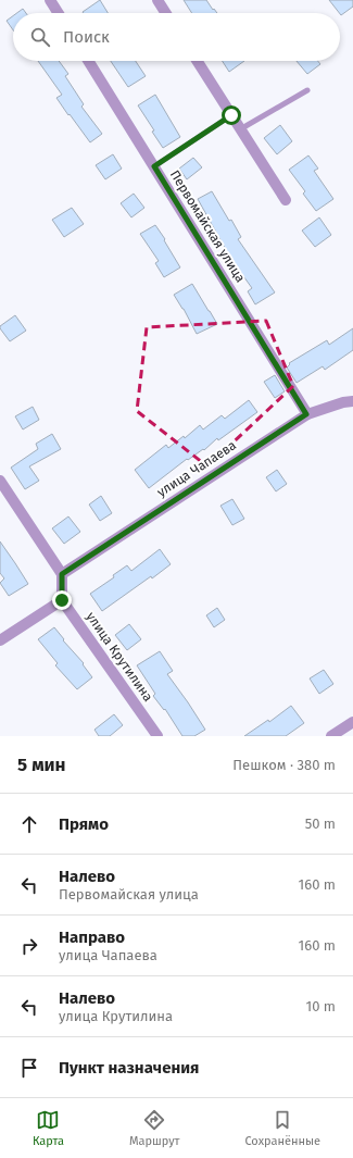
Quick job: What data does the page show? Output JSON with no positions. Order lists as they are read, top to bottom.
{
  "streets": {
    "street": ["Первомайская улица", "улица Чапаева", "улица Крутилина"]
  },
  "crossings": [
    ["Первомайская улица", "улица Чапаева"]
  ],
  "page": {
    "search": "Поиск",
    "heading": ["5 мин", "Пешком · 380 m"],
    "list": [
      ["Прямо", "50 m"],
      ["Налево", "Первомайская улица", "160 m"],
      ["Направо", "улица Чапаева", "160 m"],
      ["Налево", "улица Крутилина", "10 m"],
      "Пункт назначения"
    ],
    "nav": ["Карта", "Маршрут", "Сохранённые"]
  }
}
